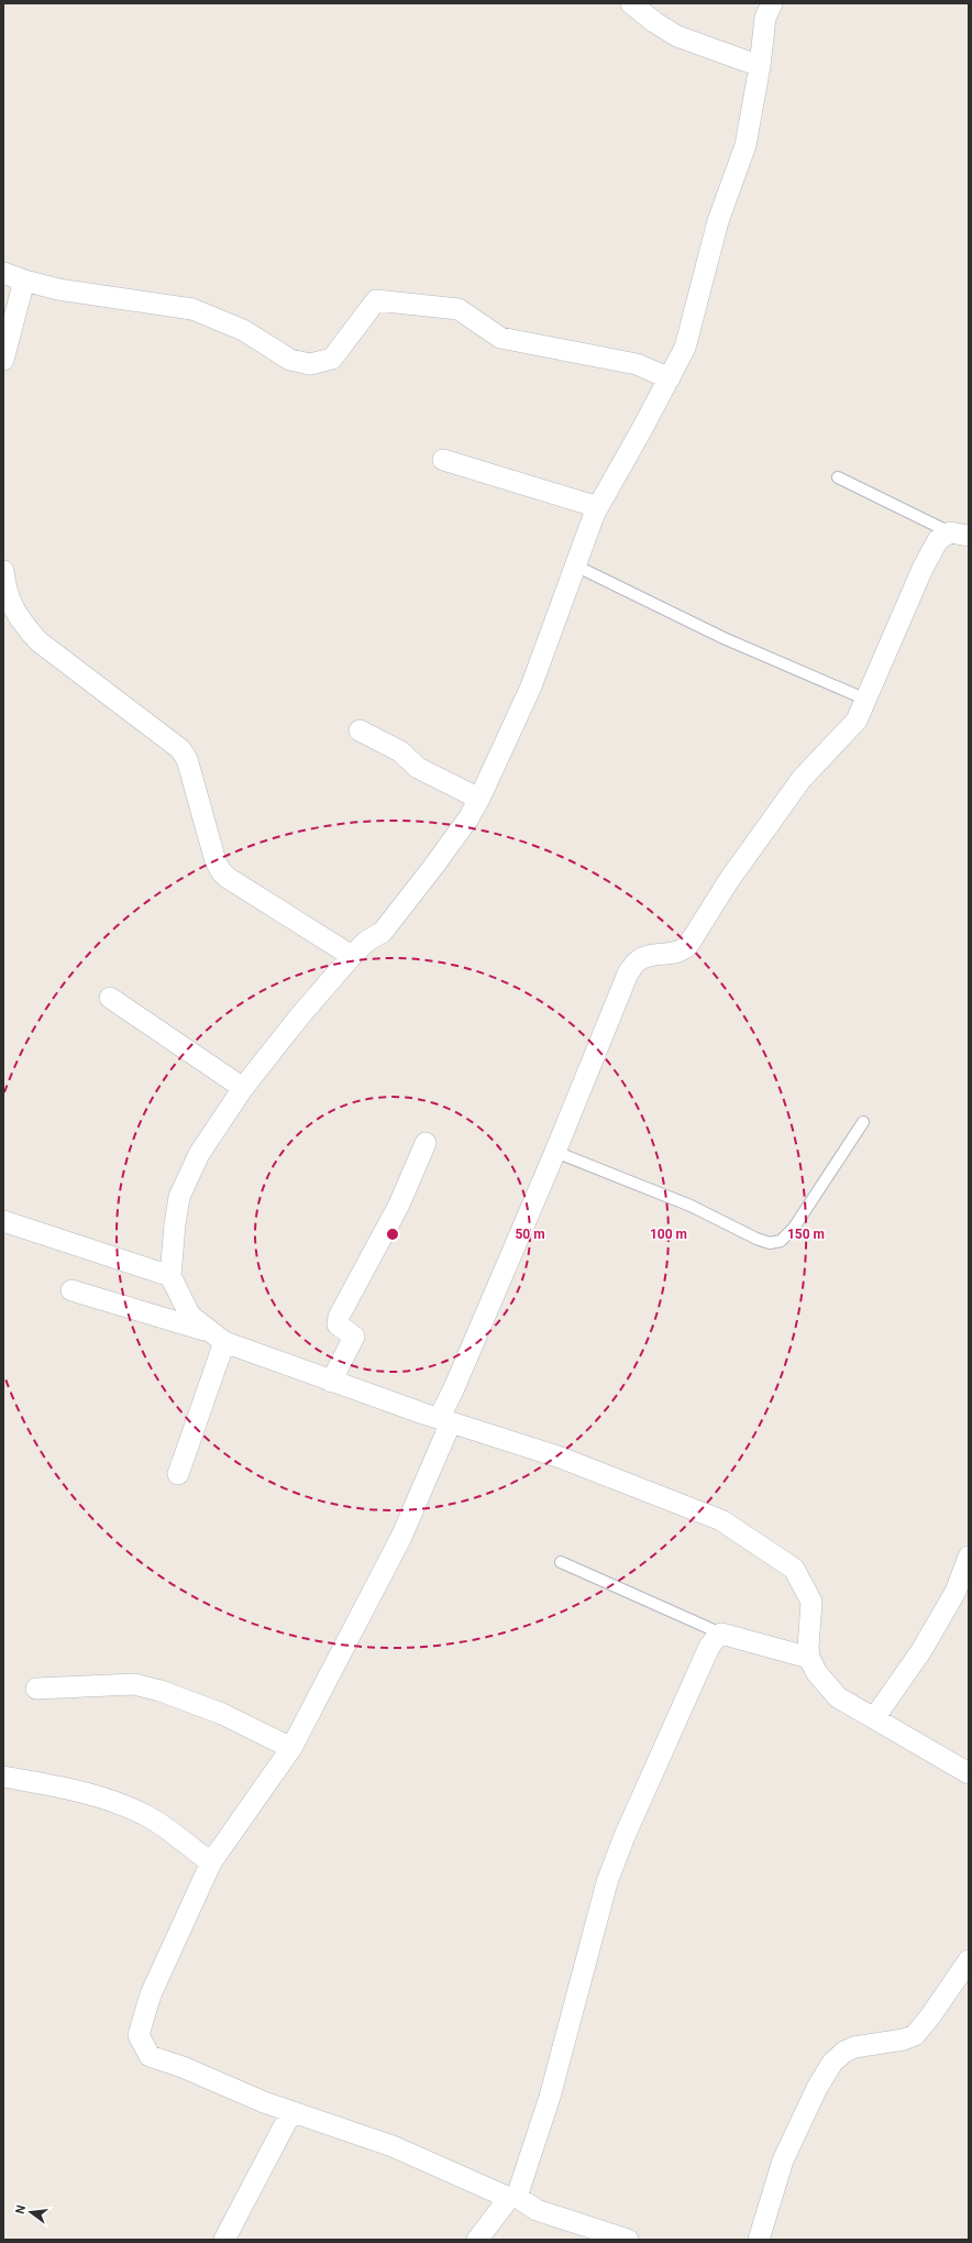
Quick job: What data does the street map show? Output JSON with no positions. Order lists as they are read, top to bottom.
{
  "north": "left",
  "rings": ["50 m", "100 m", "150 m"]
}
